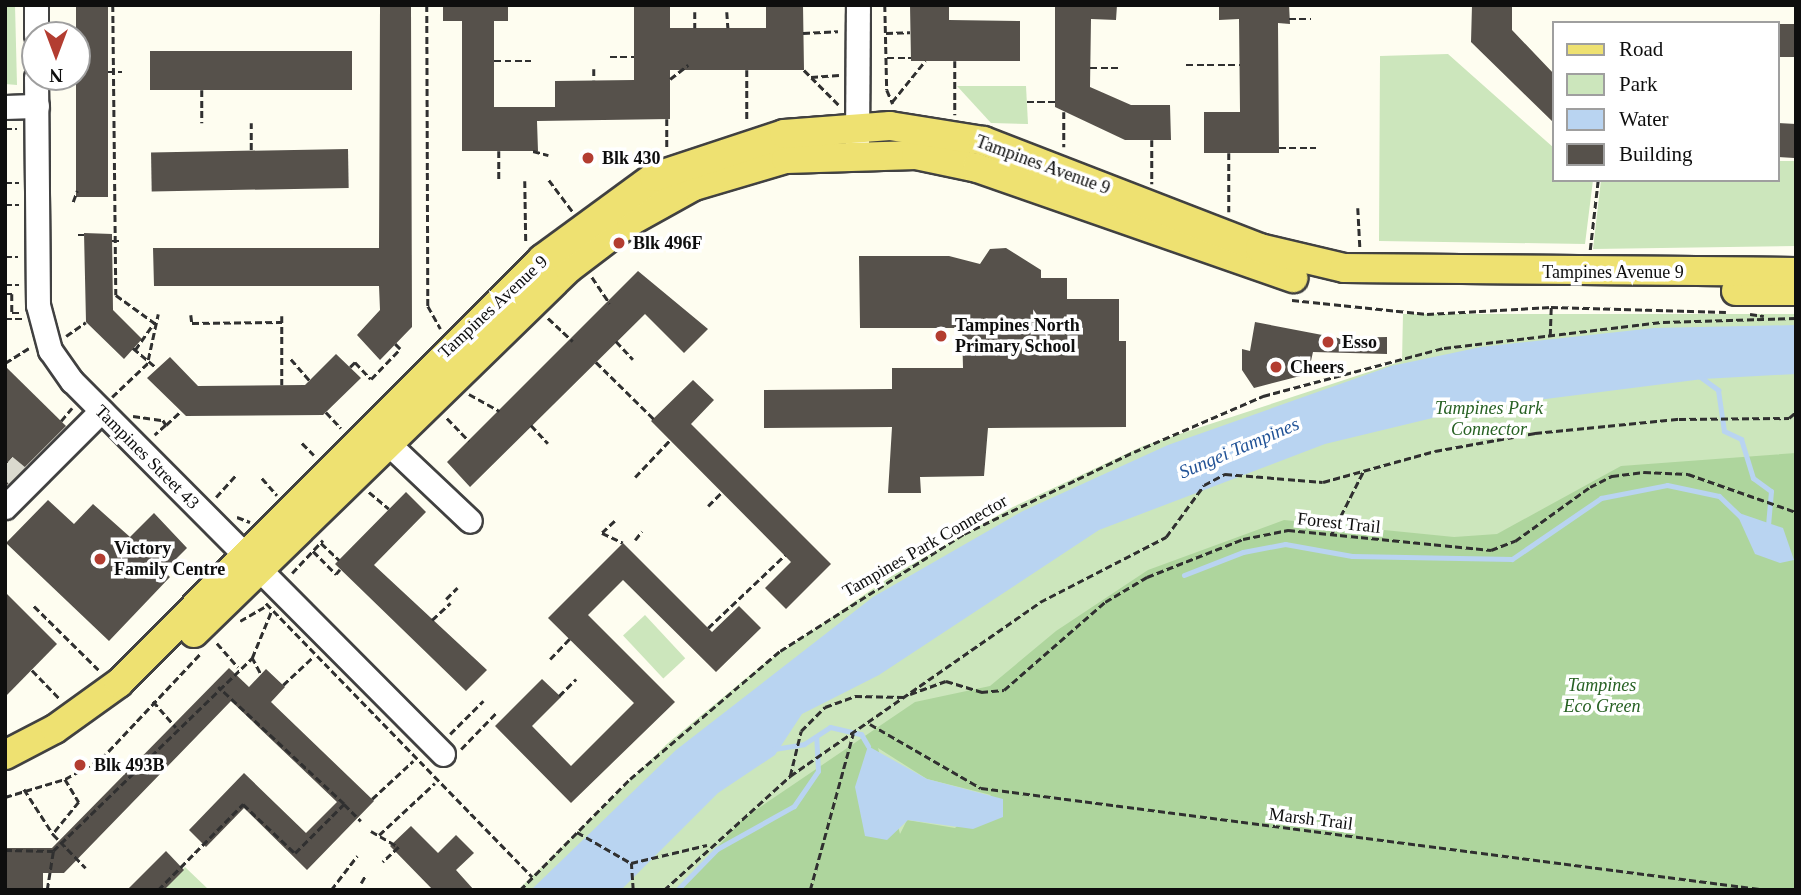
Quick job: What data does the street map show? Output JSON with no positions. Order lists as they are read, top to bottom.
{
  "streets": {
    "main road": ["Tampines Avenue 9"],
    "street": ["Tampines Street 43"],
    "path": ["Forest Trail", "Tampines Park Connector", "Marsh Trail"]
  },
  "crossings": [
    ["Tampines Avenue 9", "Tampines Street 43"]
  ],
  "water": ["Sungei Tampines"],
  "parks": ["Tampines Park Connector", "Tampines Eco Green"],
  "places": [
    "Blk 430",
    "Blk 496F",
    "Tampines North Primary School",
    "Esso",
    "Cheers",
    "Victory Family Centre",
    "Blk 493B"
  ],
  "legend": [
    "Road",
    "Park",
    "Water",
    "Building"
  ],
  "north": "bottom"
}
